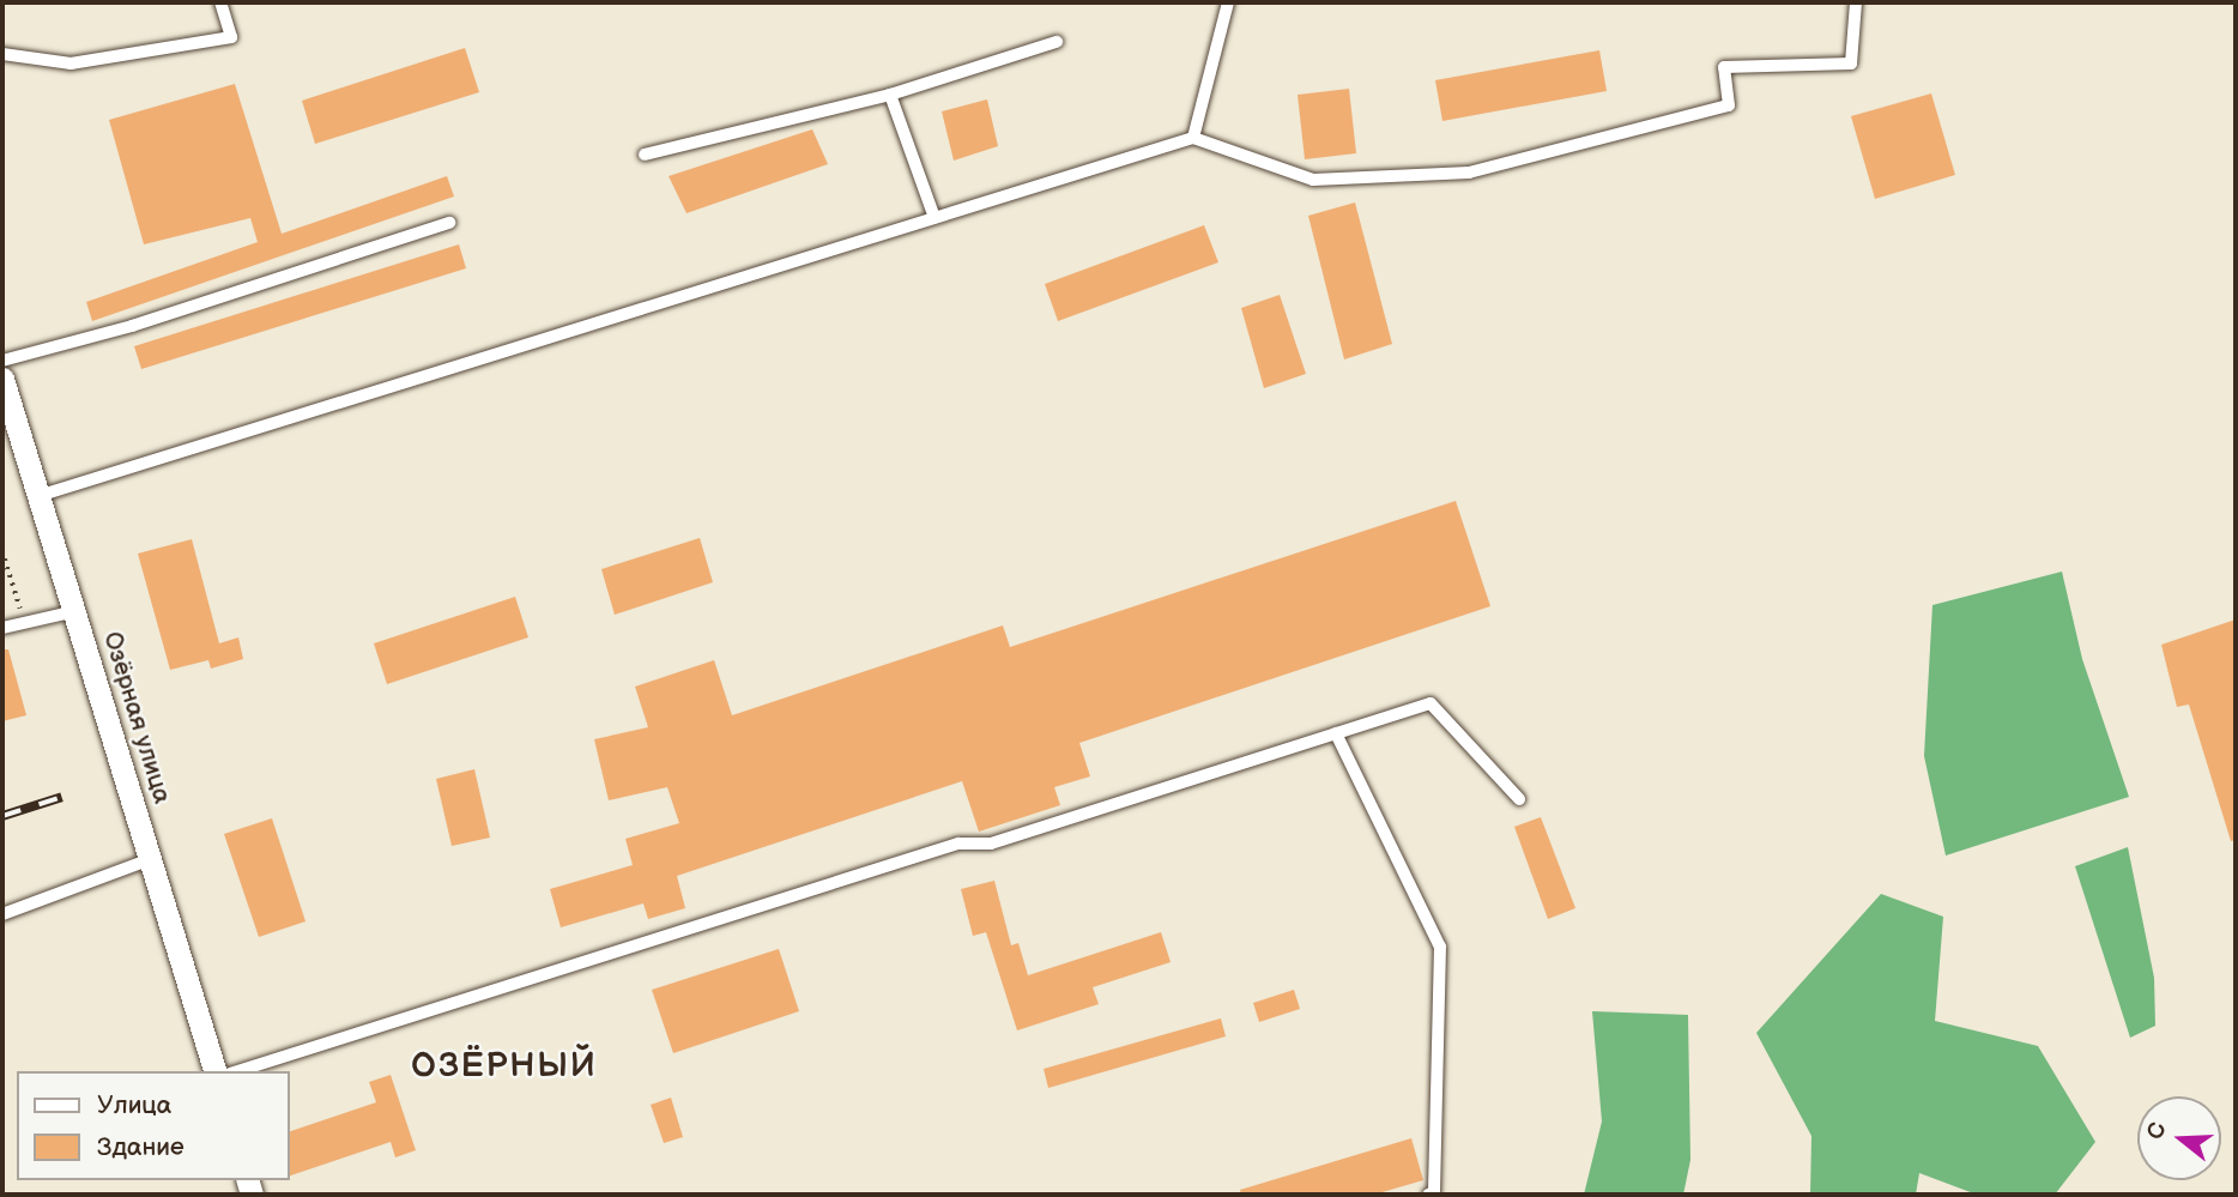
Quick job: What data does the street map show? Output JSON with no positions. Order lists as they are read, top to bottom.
{
  "streets": {
    "street": ["Озёрная улица"]
  },
  "districts": ["ОЗЁРНЫЙ"],
  "legend": ["Улица", "Здание"],
  "north": "left"
}
